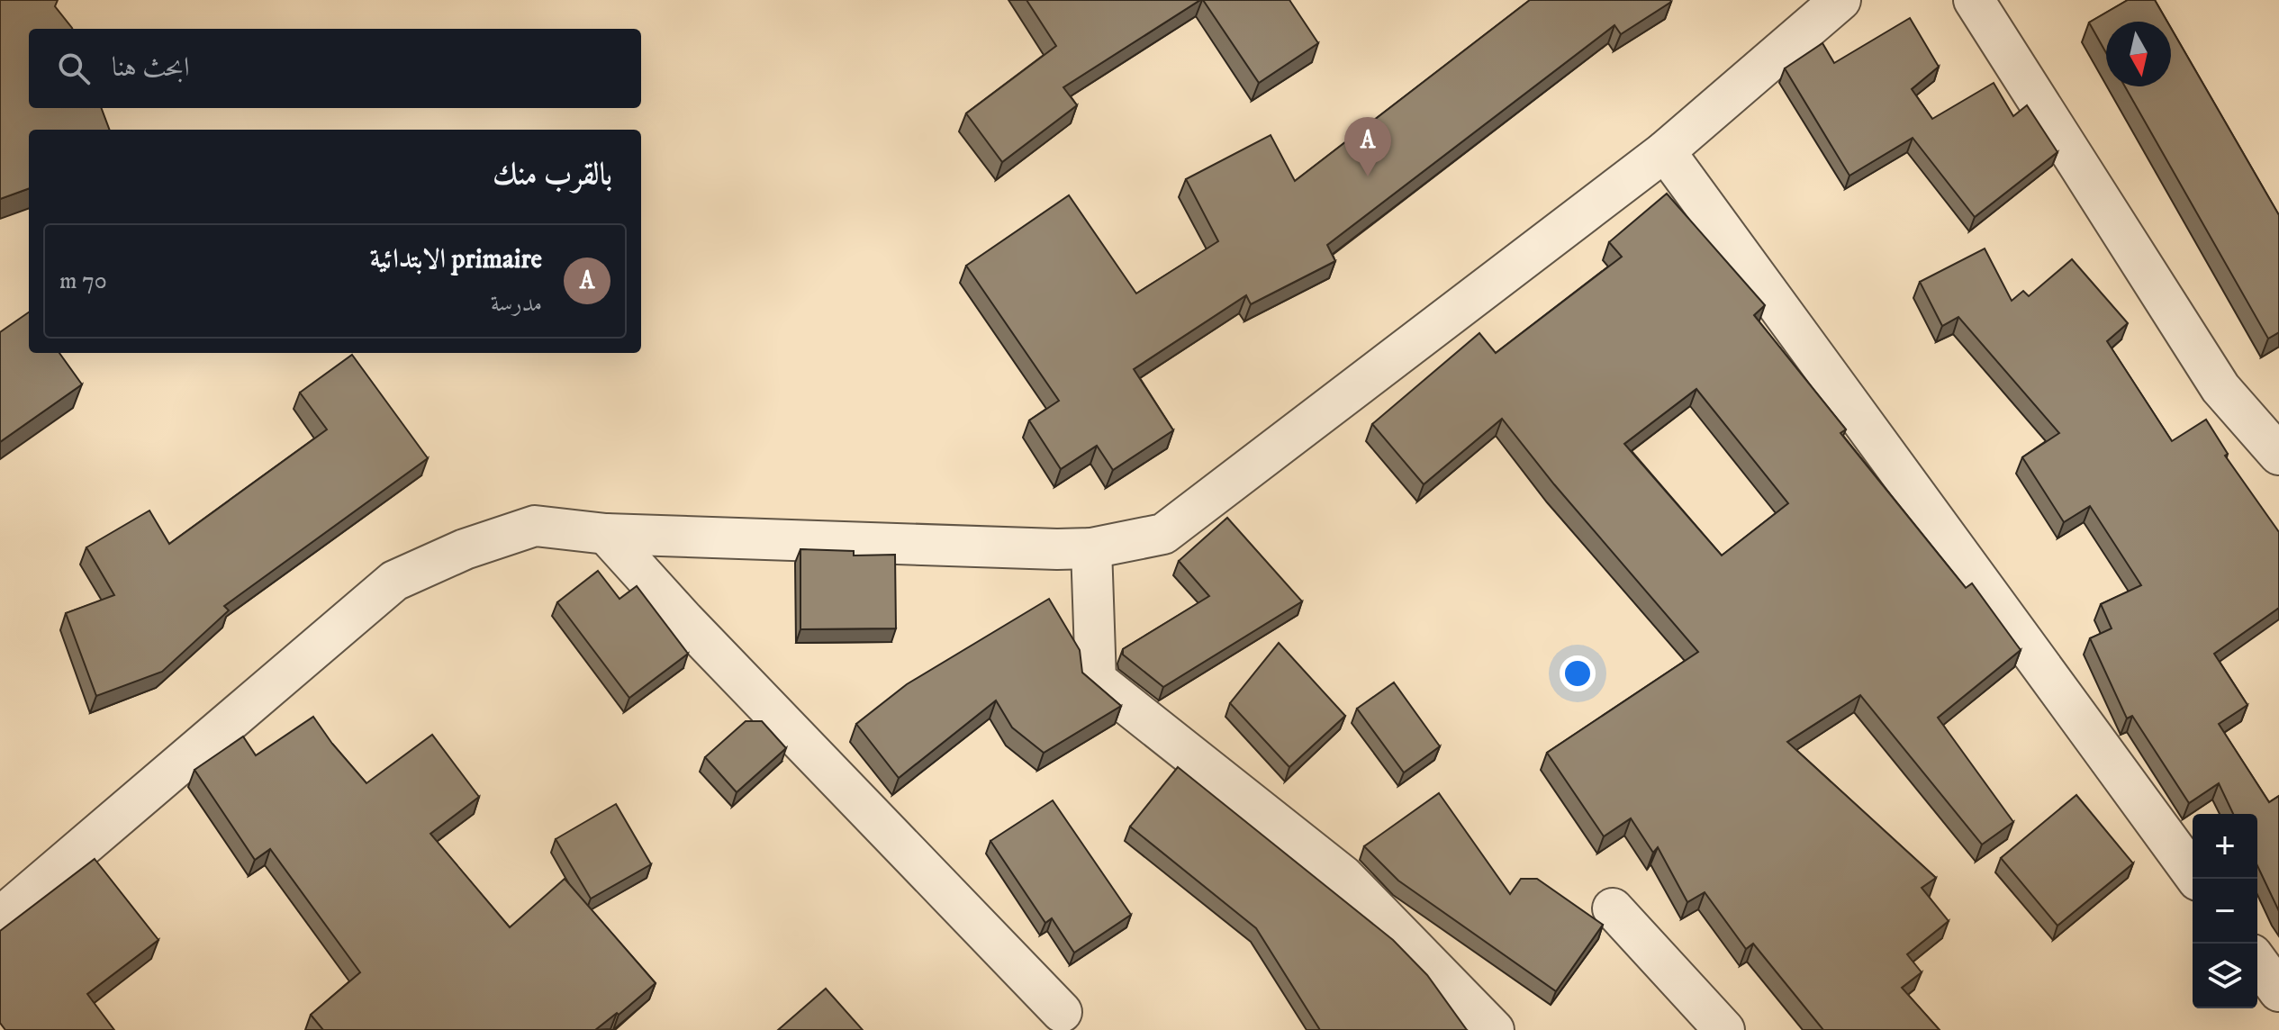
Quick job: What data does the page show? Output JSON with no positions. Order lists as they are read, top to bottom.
{
  "north": "bottom",
  "page": {
    "search": "ابحث هنا",
    "pins": "A",
    "heading": "بالقرب منك",
    "list": [
      {
        "mark": "A",
        "name": "primaire الابتدائية",
        "note": "مدرسة",
        "value": "70 m"
      }
    ],
    "map_buttons": ["+", "−"]
  }
}
